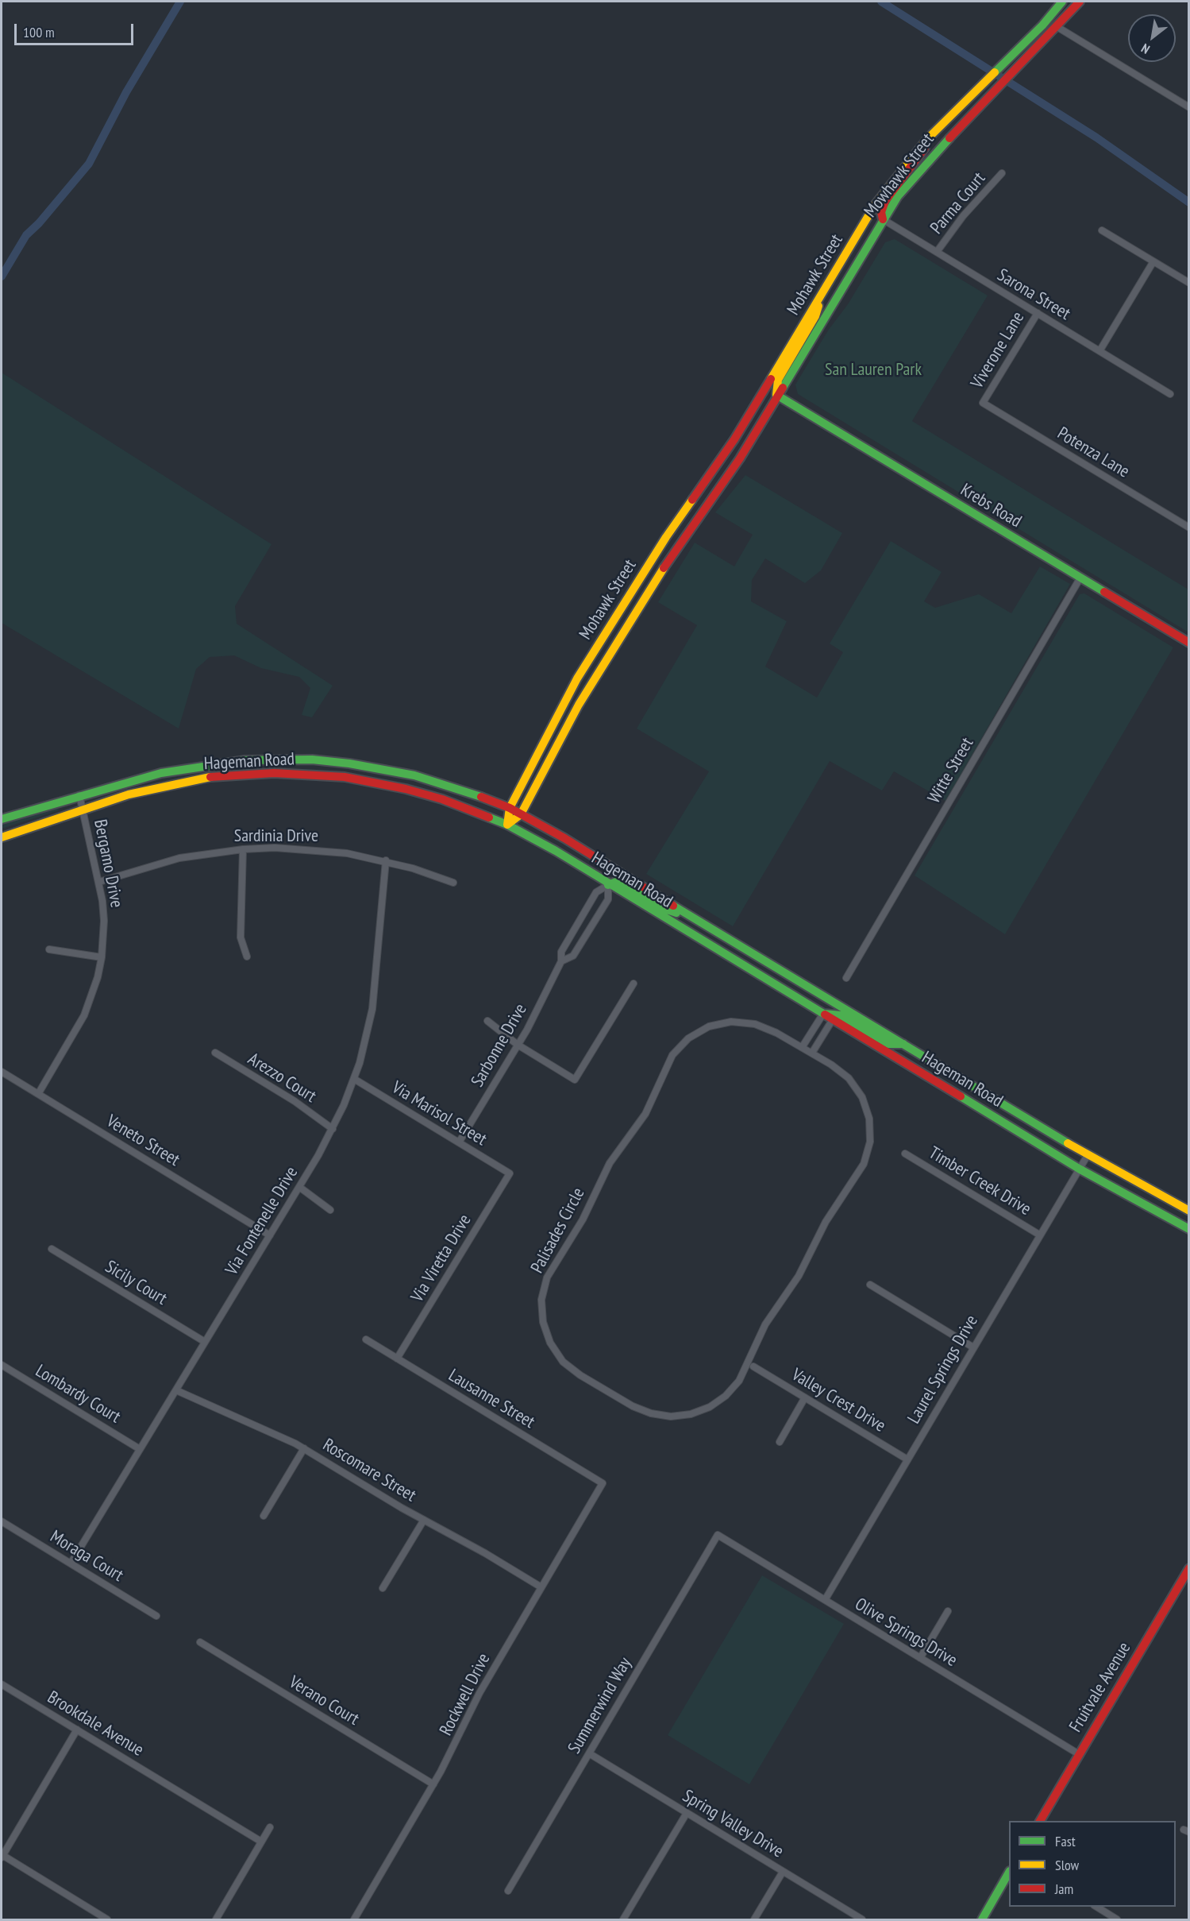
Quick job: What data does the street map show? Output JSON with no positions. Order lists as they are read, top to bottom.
{
  "streets": {
    "main road": [
      "Mowhawk Street",
      "Mohawk Street",
      "Krebs Road",
      "Hageman Road",
      "Fruitvale Avenue"
    ],
    "street": [
      "Parma Court",
      "Sarona Street",
      "Viverone Lane",
      "Potenza Lane",
      "Witte Street",
      "Sardinia Drive",
      "Bergamo Drive",
      "Sarbonne Drive",
      "Arezzo Court",
      "Via Marisol Street",
      "Veneto Street",
      "Timber Creek Drive",
      "Via Fontenelle Drive",
      "Palisades Circle",
      "Via Viretta Drive",
      "Sicily Court",
      "Laurel Springs Drive",
      "Lombardy Court",
      "Lausanne Street",
      "Valley Crest Drive",
      "Roscomare Street",
      "Moraga Court",
      "Olive Springs Drive",
      "Rockwell Drive",
      "Verano Court",
      "Summerwind Way",
      "Brookdale Avenue",
      "Spring Valley Drive"
    ]
  },
  "crossings": [
    ["Mowhawk Street", "Mohawk Street"],
    ["Mowhawk Street", "Sarona Street"],
    ["Mowhawk Street", "Krebs Road"],
    ["Parma Court", "Sarona Street"],
    ["Mohawk Street", "Krebs Road"],
    ["Mohawk Street", "Hageman Road"],
    ["Sarona Street", "Viverone Lane"],
    ["Viverone Lane", "Potenza Lane"],
    ["Krebs Road", "Witte Street"],
    ["Hageman Road", "Bergamo Drive"],
    ["Hageman Road", "Sarbonne Drive"],
    ["Hageman Road", "Laurel Springs Drive"],
    ["Sardinia Drive", "Bergamo Drive"],
    ["Sardinia Drive", "Via Fontenelle Drive"],
    ["Bergamo Drive", "Veneto Street"],
    ["Sarbonne Drive", "Via Marisol Street"],
    ["Arezzo Court", "Via Fontenelle Drive"],
    ["Via Marisol Street", "Via Fontenelle Drive"],
    ["Via Marisol Street", "Via Viretta Drive"],
    ["Veneto Street", "Via Fontenelle Drive"],
    ["Timber Creek Drive", "Laurel Springs Drive"],
    ["Via Fontenelle Drive", "Sicily Court"],
    ["Via Fontenelle Drive", "Lombardy Court"],
    ["Via Fontenelle Drive", "Roscomare Street"],
    ["Via Fontenelle Drive", "Moraga Court"],
    ["Via Viretta Drive", "Lausanne Street"],
    ["Laurel Springs Drive", "Valley Crest Drive"],
    ["Laurel Springs Drive", "Olive Springs Drive"],
    ["Lausanne Street", "Rockwell Drive"],
    ["Roscomare Street", "Rockwell Drive"],
    ["Olive Springs Drive", "Fruitvale Avenue"],
    ["Olive Springs Drive", "Summerwind Way"],
    ["Rockwell Drive", "Verano Court"],
    ["Summerwind Way", "Spring Valley Drive"]
  ],
  "parks": ["San Lauren Park"],
  "legend": ["Fast", "Slow", "Jam"],
  "scale_bar": "100 m",
  "north": "bottom left"
}
